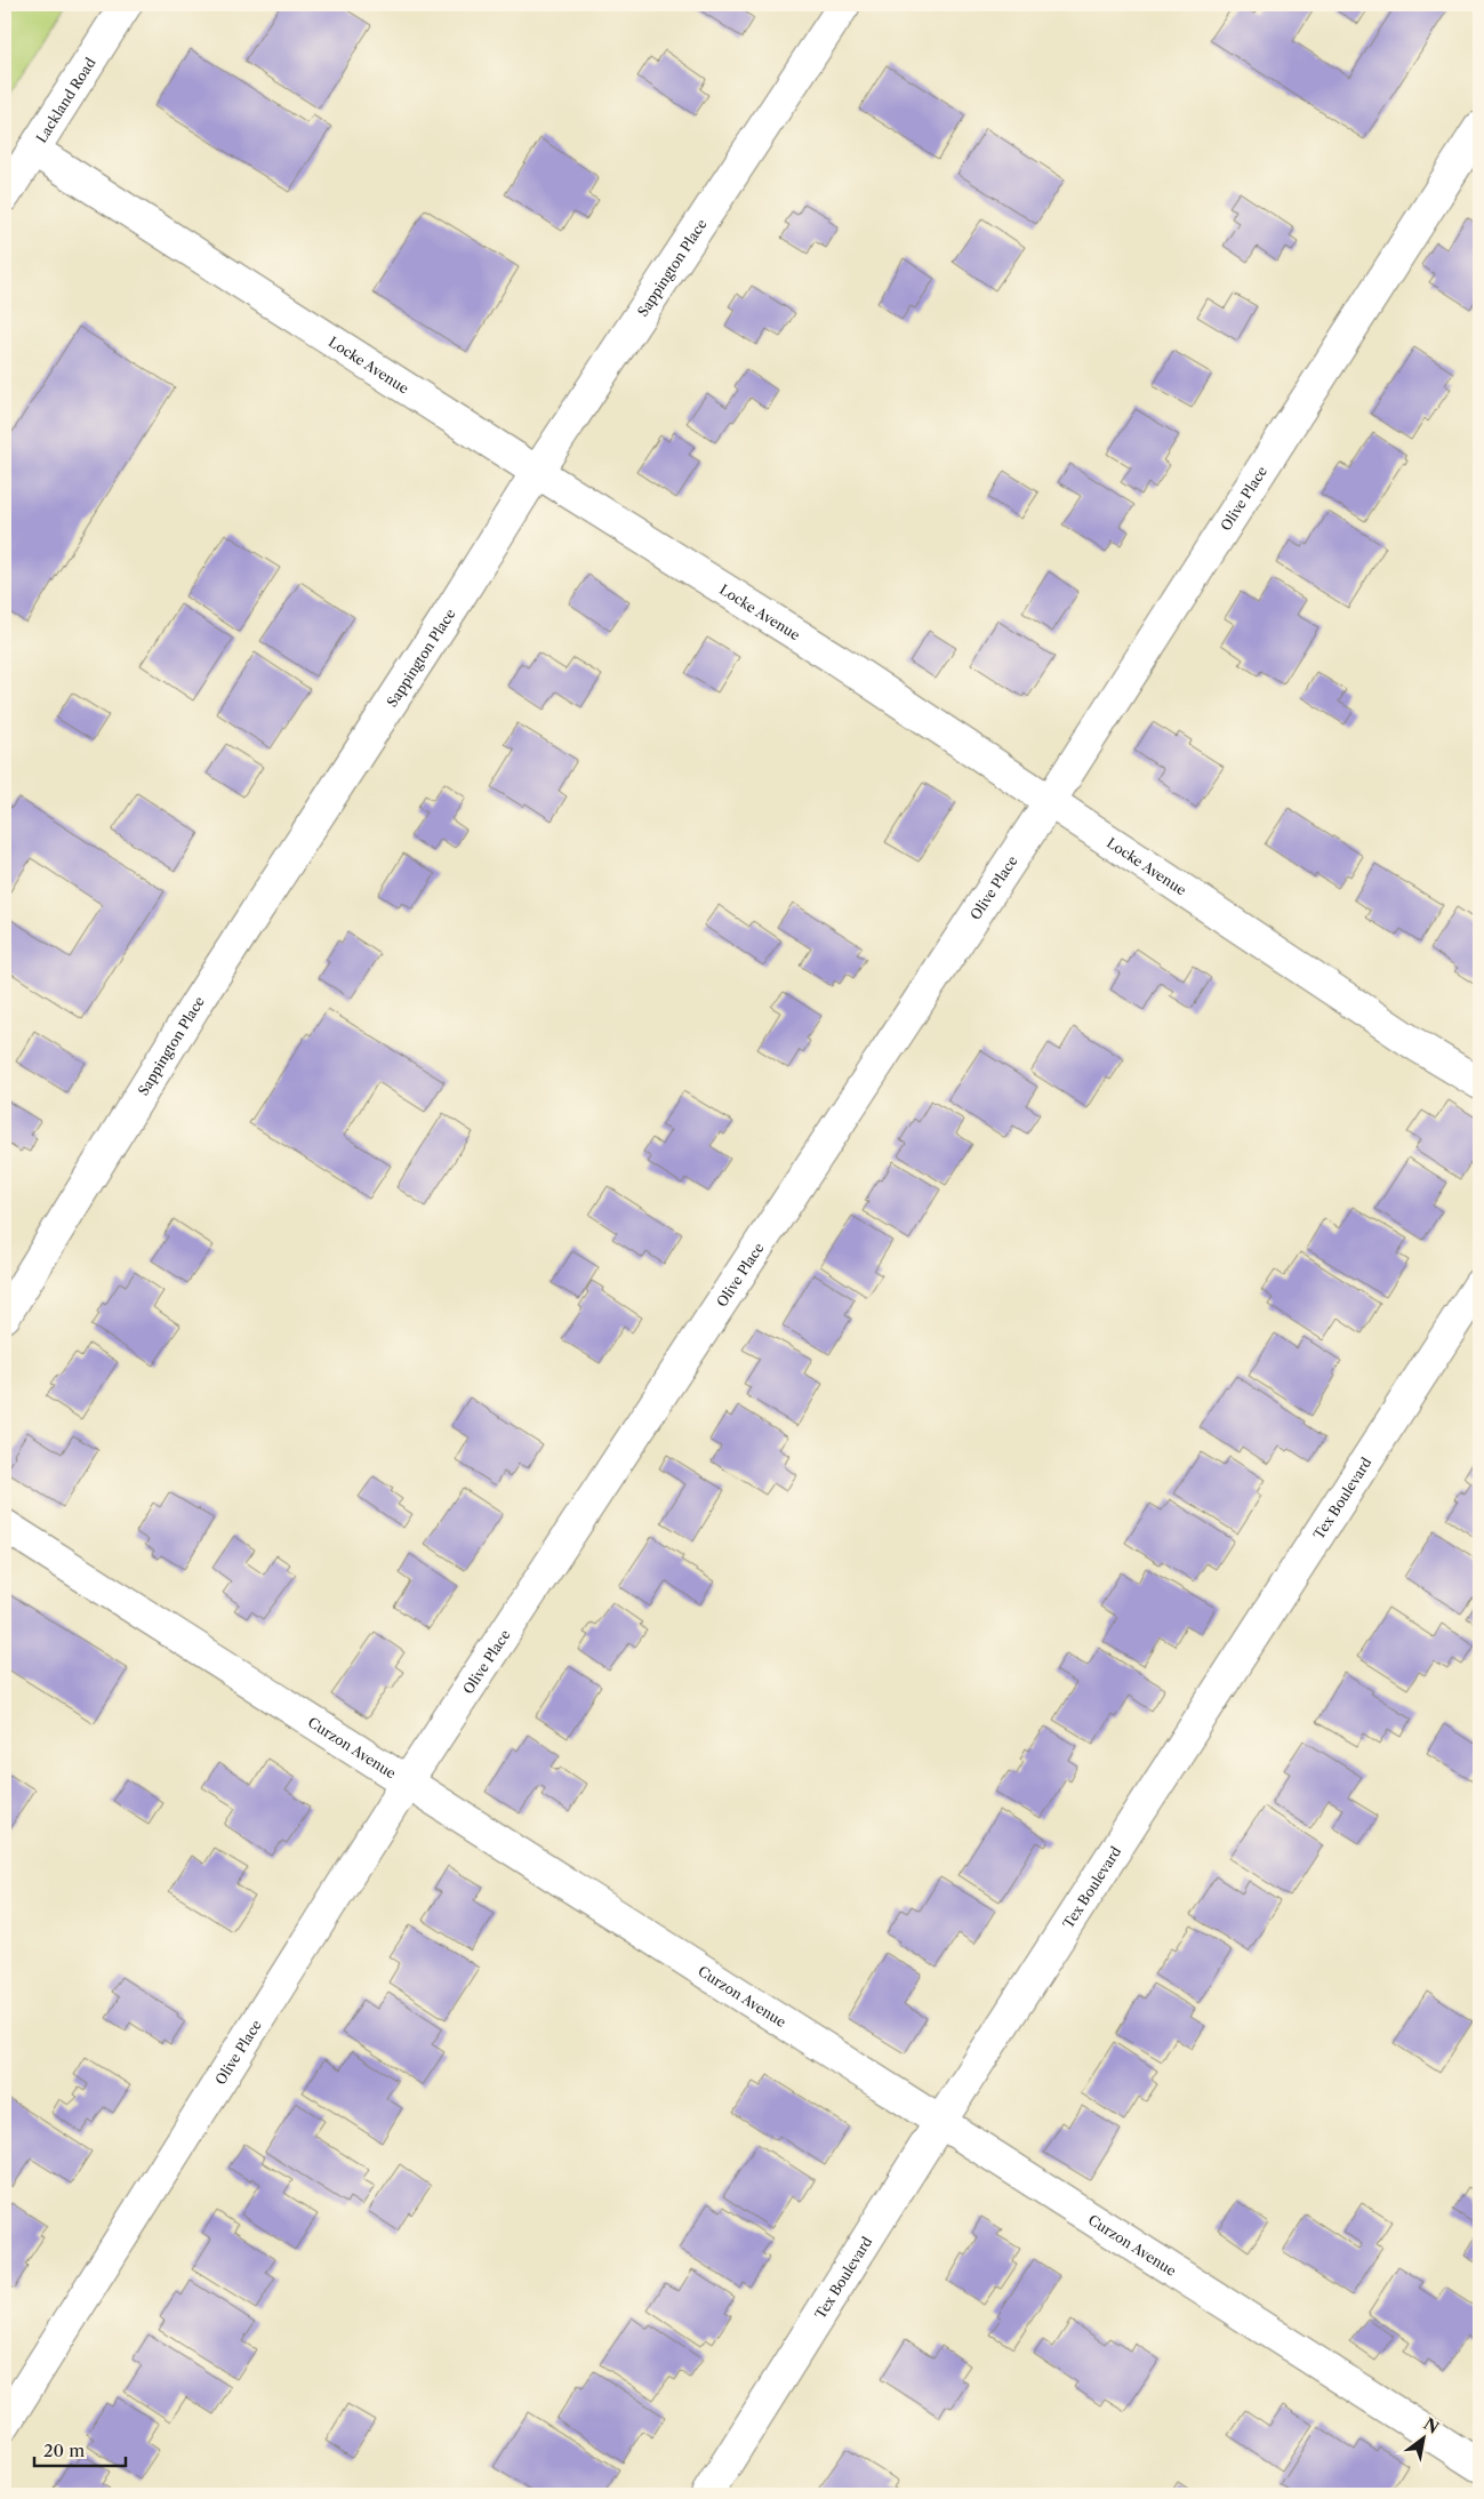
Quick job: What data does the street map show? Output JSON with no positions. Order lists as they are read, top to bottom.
{
  "streets": {
    "street": [
      "Lackland Road",
      "Sappington Place",
      "Locke Avenue",
      "Olive Place",
      "Tex Boulevard",
      "Curzon Avenue"
    ]
  },
  "crossings": [
    ["Lackland Road", "Locke Avenue"],
    ["Sappington Place", "Locke Avenue"],
    ["Locke Avenue", "Olive Place"],
    ["Olive Place", "Curzon Avenue"],
    ["Tex Boulevard", "Curzon Avenue"]
  ],
  "scale_bar": "20 m",
  "north": "top right"
}
